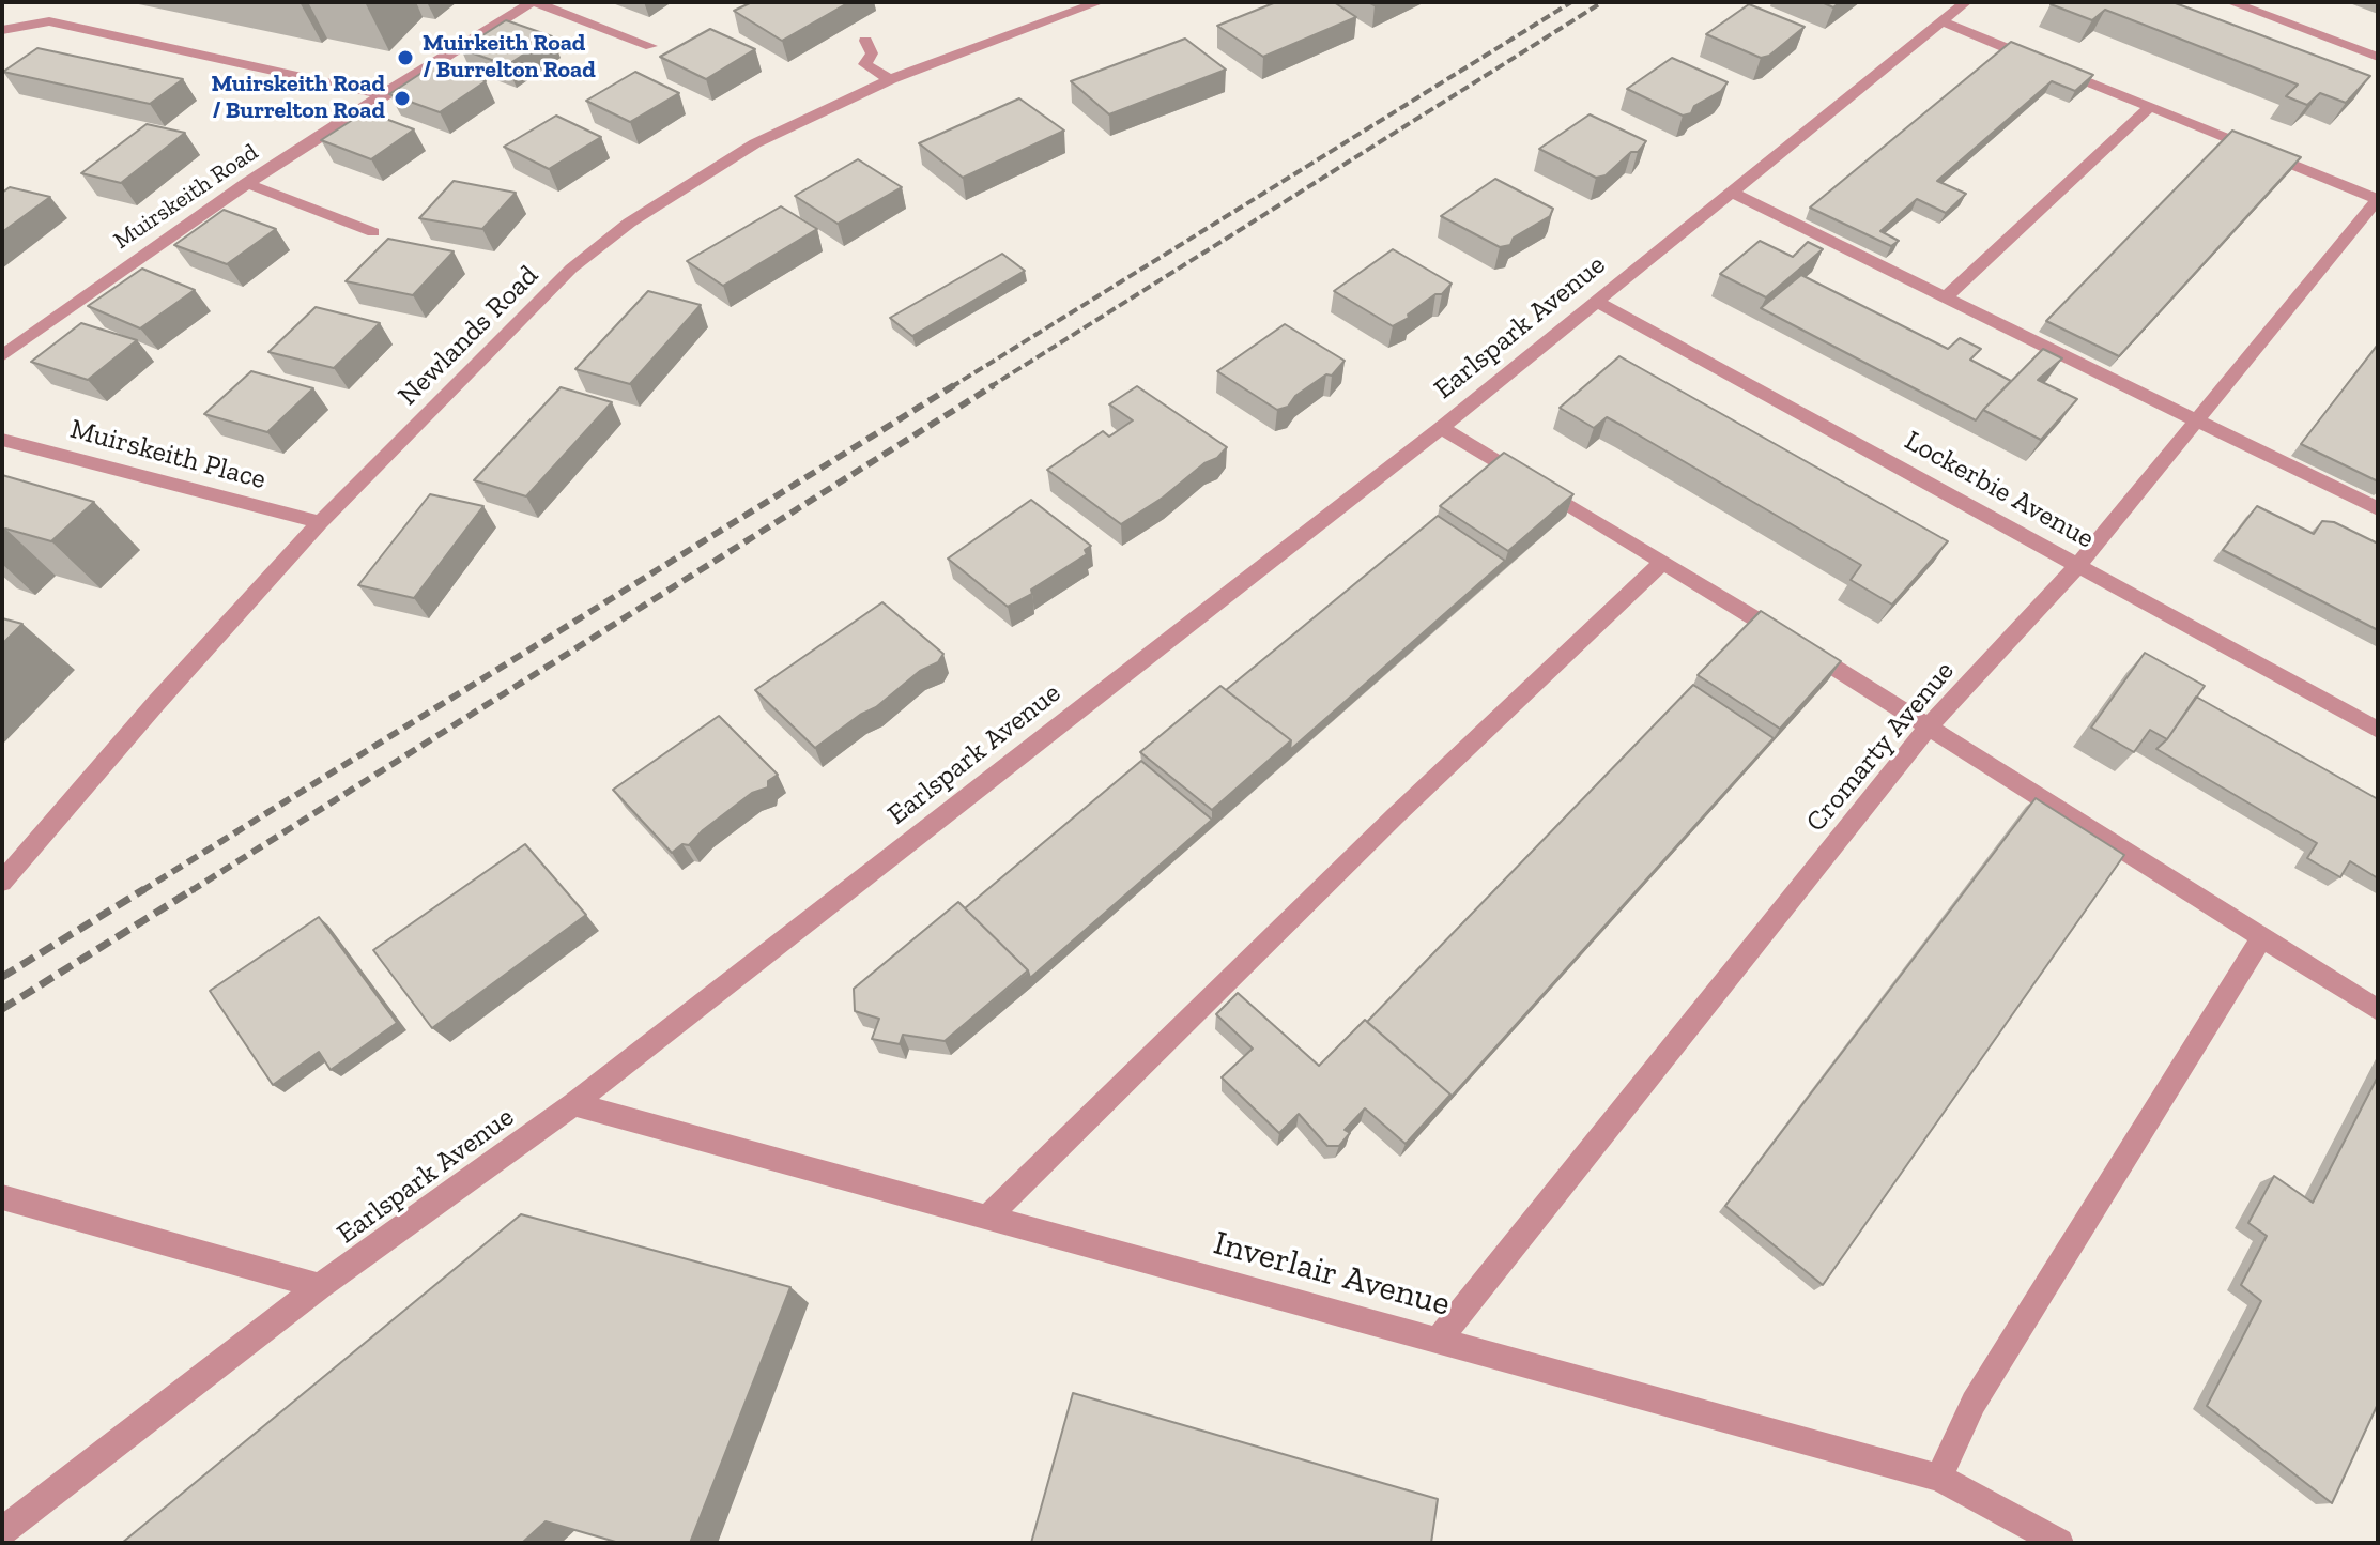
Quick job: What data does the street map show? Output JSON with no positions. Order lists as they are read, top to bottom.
{
  "streets": {
    "street": [
      "Muirskeith Road",
      "Earlspark Avenue",
      "Newlands Road",
      "Muirskeith Place",
      "Lockerbie Avenue",
      "Cromarty Avenue",
      "Inverlair Avenue"
    ]
  },
  "crossings": [
    ["Earlspark Avenue", "Lockerbie Avenue"],
    ["Earlspark Avenue", "Inverlair Avenue"],
    ["Newlands Road", "Muirskeith Place"],
    ["Lockerbie Avenue", "Cromarty Avenue"],
    ["Cromarty Avenue", "Inverlair Avenue"]
  ],
  "places": ["Muirkeith Road / Burrelton Road", "Muirskeith Road / Burrelton Road"]
}
